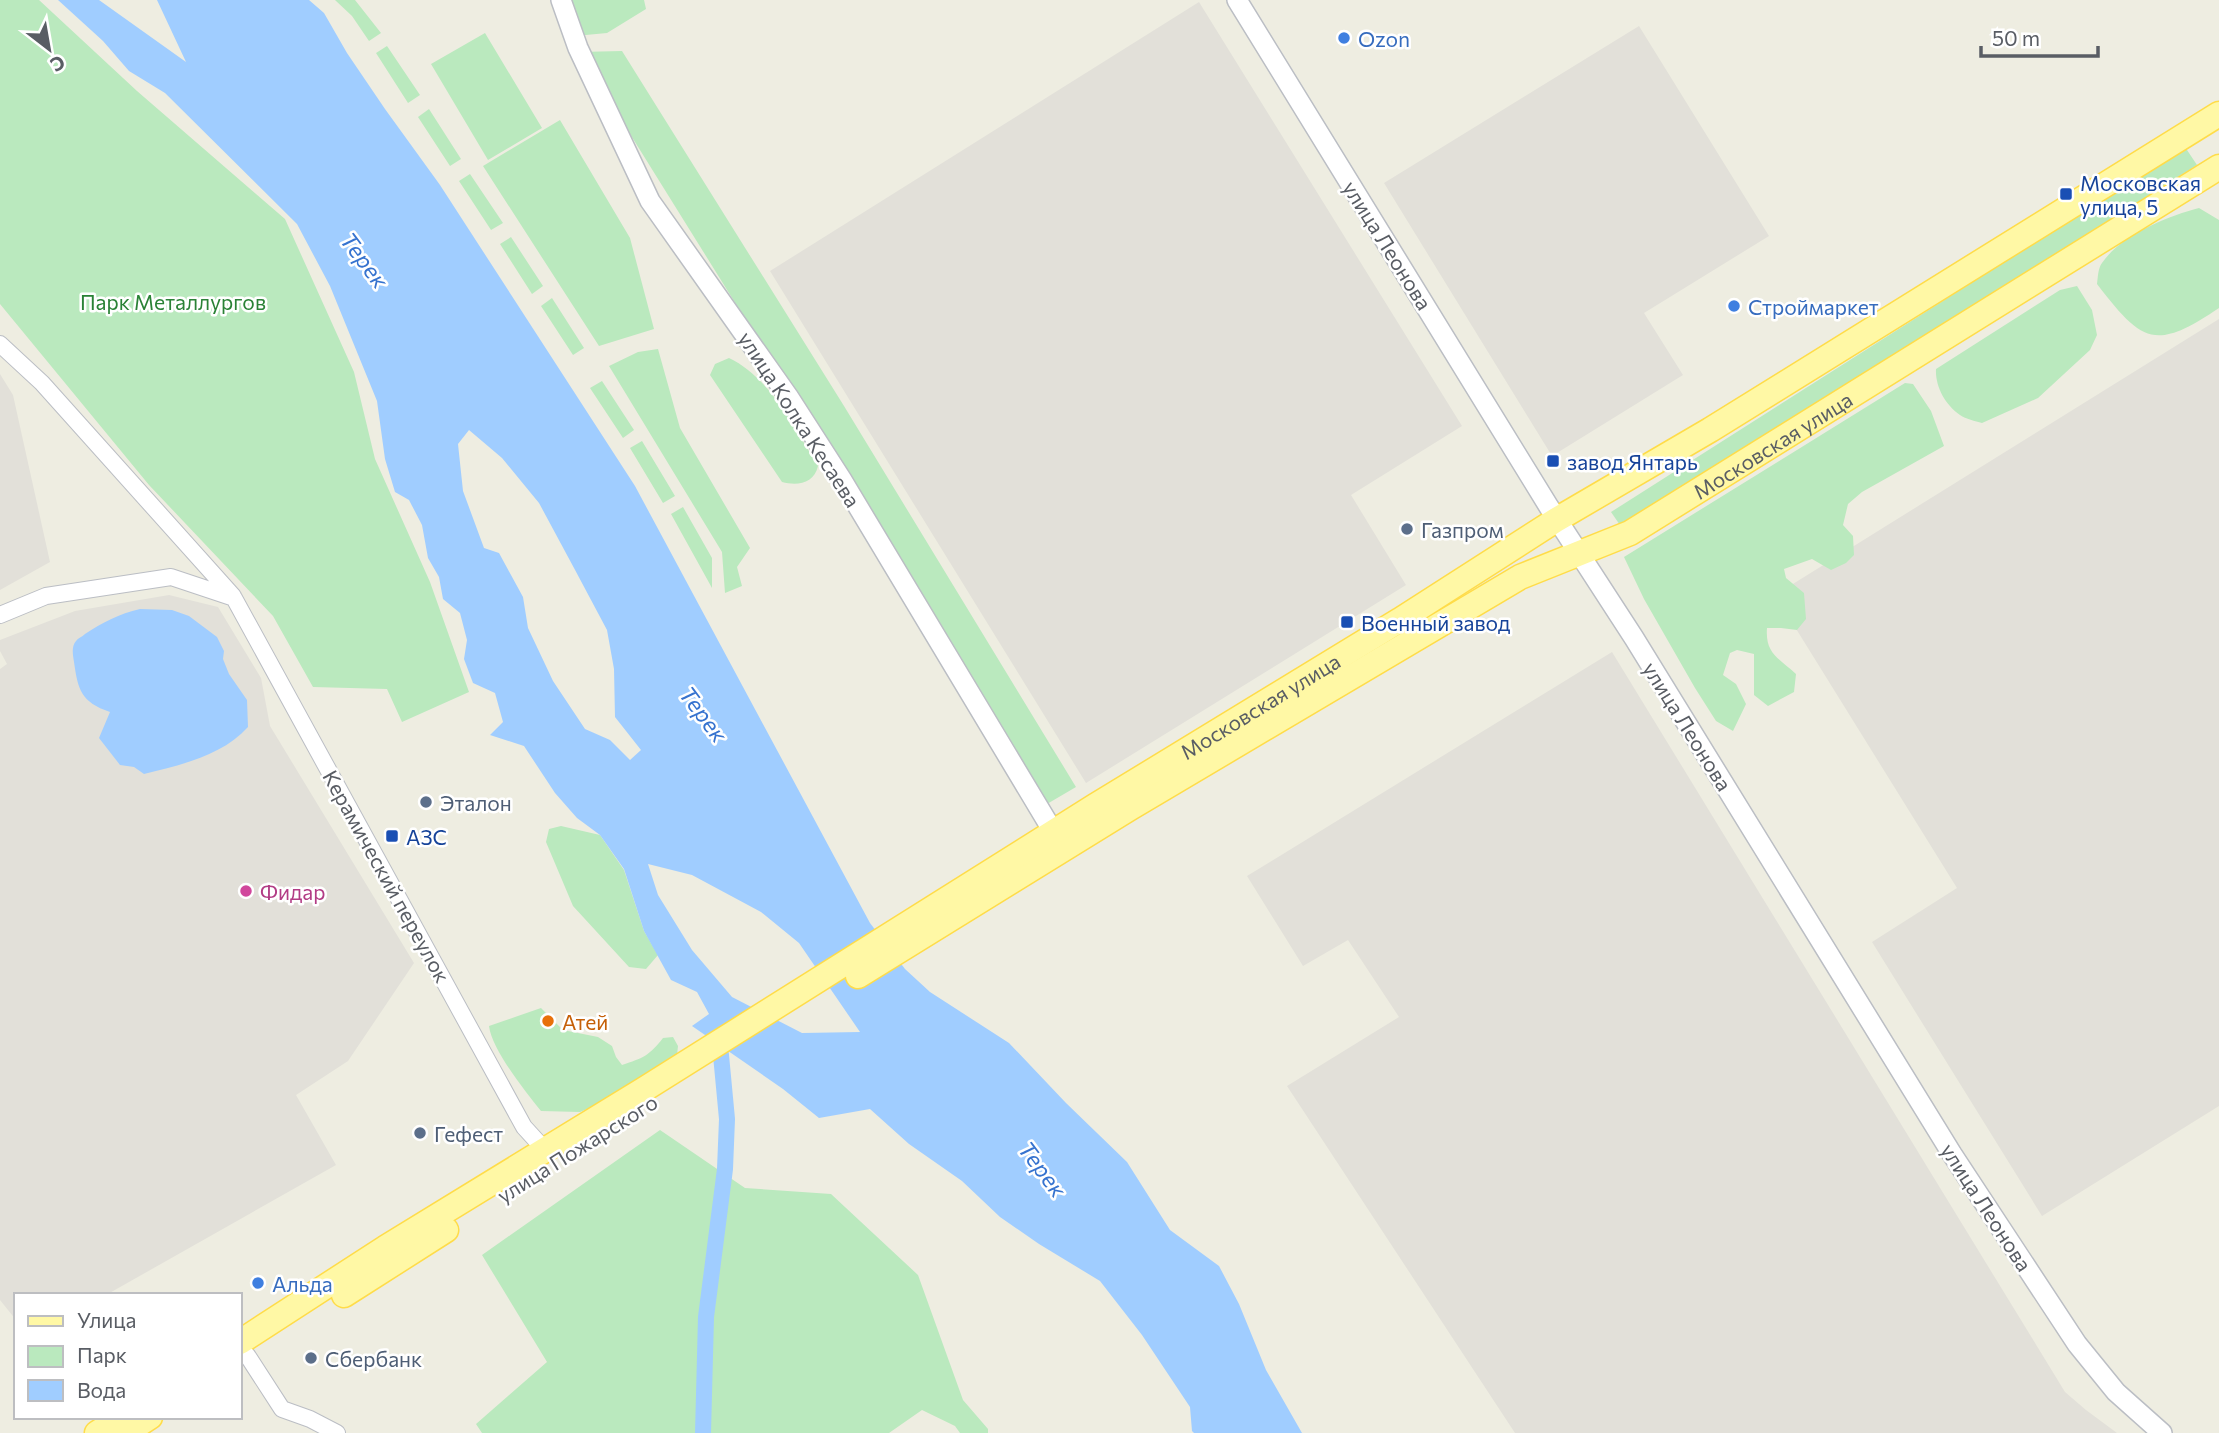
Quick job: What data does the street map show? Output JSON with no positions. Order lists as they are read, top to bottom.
{
  "streets": {
    "main road": ["Московская улица", "улица Пожарского"],
    "street": ["улица Леонова", "улица Колка Кесаева", "Керамический переулок"]
  },
  "crossings": [
    ["улица Леонова", "Московская улица"],
    ["улица Колка Кесаева", "Московская улица"],
    ["Московская улица", "улица Пожарского"],
    ["Керамический переулок", "улица Пожарского"]
  ],
  "water": ["Терек"],
  "parks": ["Парк Металлургов"],
  "places": {
    "other": [
      "Ozon",
      "Строймаркет",
      "Газпром",
      "Эталон",
      "Фидар",
      "Атей",
      "Гефест",
      "Альда",
      "Сбербанк"
    ],
    "transit": [
      "Московская улица, 5",
      "завод Янтарь",
      "Военный завод",
      "АЗС"
    ]
  },
  "legend": ["Улица", "Парк", "Вода"],
  "scale_bar": "50 m",
  "north": "bottom right"
}
